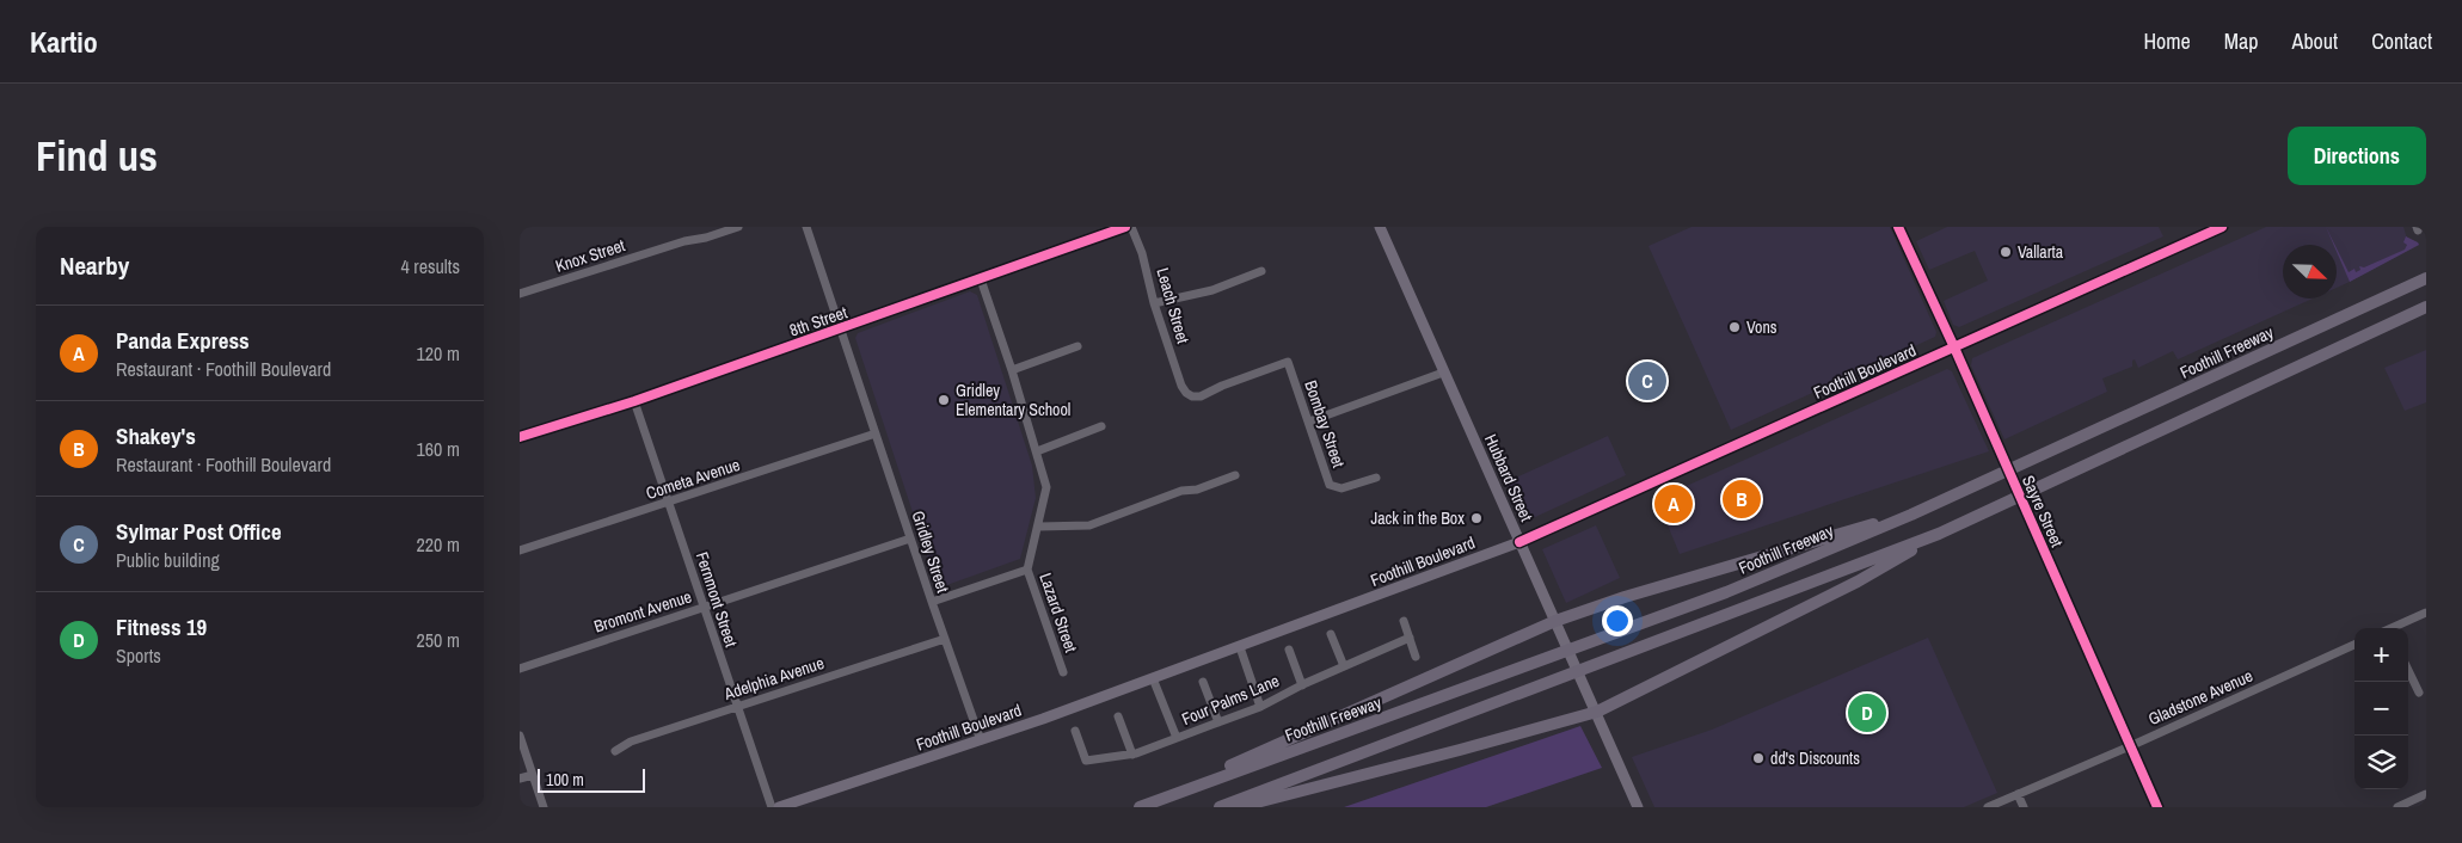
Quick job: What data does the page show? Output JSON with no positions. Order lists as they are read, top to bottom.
{
  "streets": {
    "highway": ["Foothill Freeway"],
    "main road": ["Foothill Boulevard", "Hubbard Street"],
    "street": [
      "Knox Street",
      "Leach Street",
      "8th Street",
      "Bombay Street",
      "Cometa Avenue",
      "Sayre Street",
      "Gridley Street",
      "Fernmont Street",
      "Bromont Avenue",
      "Lazard Street",
      "Adelphia Avenue",
      "Gladstone Avenue",
      "Four Palms Lane"
    ]
  },
  "crossings": [
    ["Leach Street", "Bombay Street"],
    ["8th Street", "Gridley Street"],
    ["8th Street", "Fernmont Street"],
    ["8th Street", "Lazard Street"],
    ["Foothill Boulevard", "Hubbard Street"],
    ["Foothill Boulevard", "Sayre Street"],
    ["Foothill Boulevard", "Gridley Street"],
    ["Cometa Avenue", "Gridley Street"],
    ["Cometa Avenue", "Fernmont Street"],
    ["Sayre Street", "Gladstone Avenue"],
    ["Gridley Street", "Bromont Avenue"],
    ["Gridley Street", "Adelphia Avenue"],
    ["Fernmont Street", "Bromont Avenue"],
    ["Fernmont Street", "Adelphia Avenue"]
  ],
  "places": [
    "Vallarta",
    "Vons",
    "Gridley Elementary School",
    "Jack in the Box",
    "dd's Discounts"
  ],
  "scale_bar": "100 m",
  "north": "bottom right",
  "page": {
    "header": "Kartio",
    "nav": [
      "Home",
      "Map",
      "About",
      "Contact"
    ],
    "buttons": "Directions",
    "title": "Find us",
    "heading": ["Nearby", "4 results"],
    "list": [
      {
        "mark": "A",
        "name": "Panda Express",
        "note": "Restaurant · Foothill Boulevard",
        "value": "120 m"
      },
      {
        "mark": "B",
        "name": "Shakey's",
        "note": "Restaurant · Foothill Boulevard",
        "value": "160 m"
      },
      {
        "mark": "C",
        "name": "Sylmar Post Office",
        "note": "Public building",
        "value": "220 m"
      },
      {
        "mark": "D",
        "name": "Fitness 19",
        "note": "Sports",
        "value": "250 m"
      }
    ],
    "pins": [
      "C",
      "B",
      "A",
      "D"
    ],
    "map_buttons": ["+", "−"],
    "scale": "100 m"
  }
}
